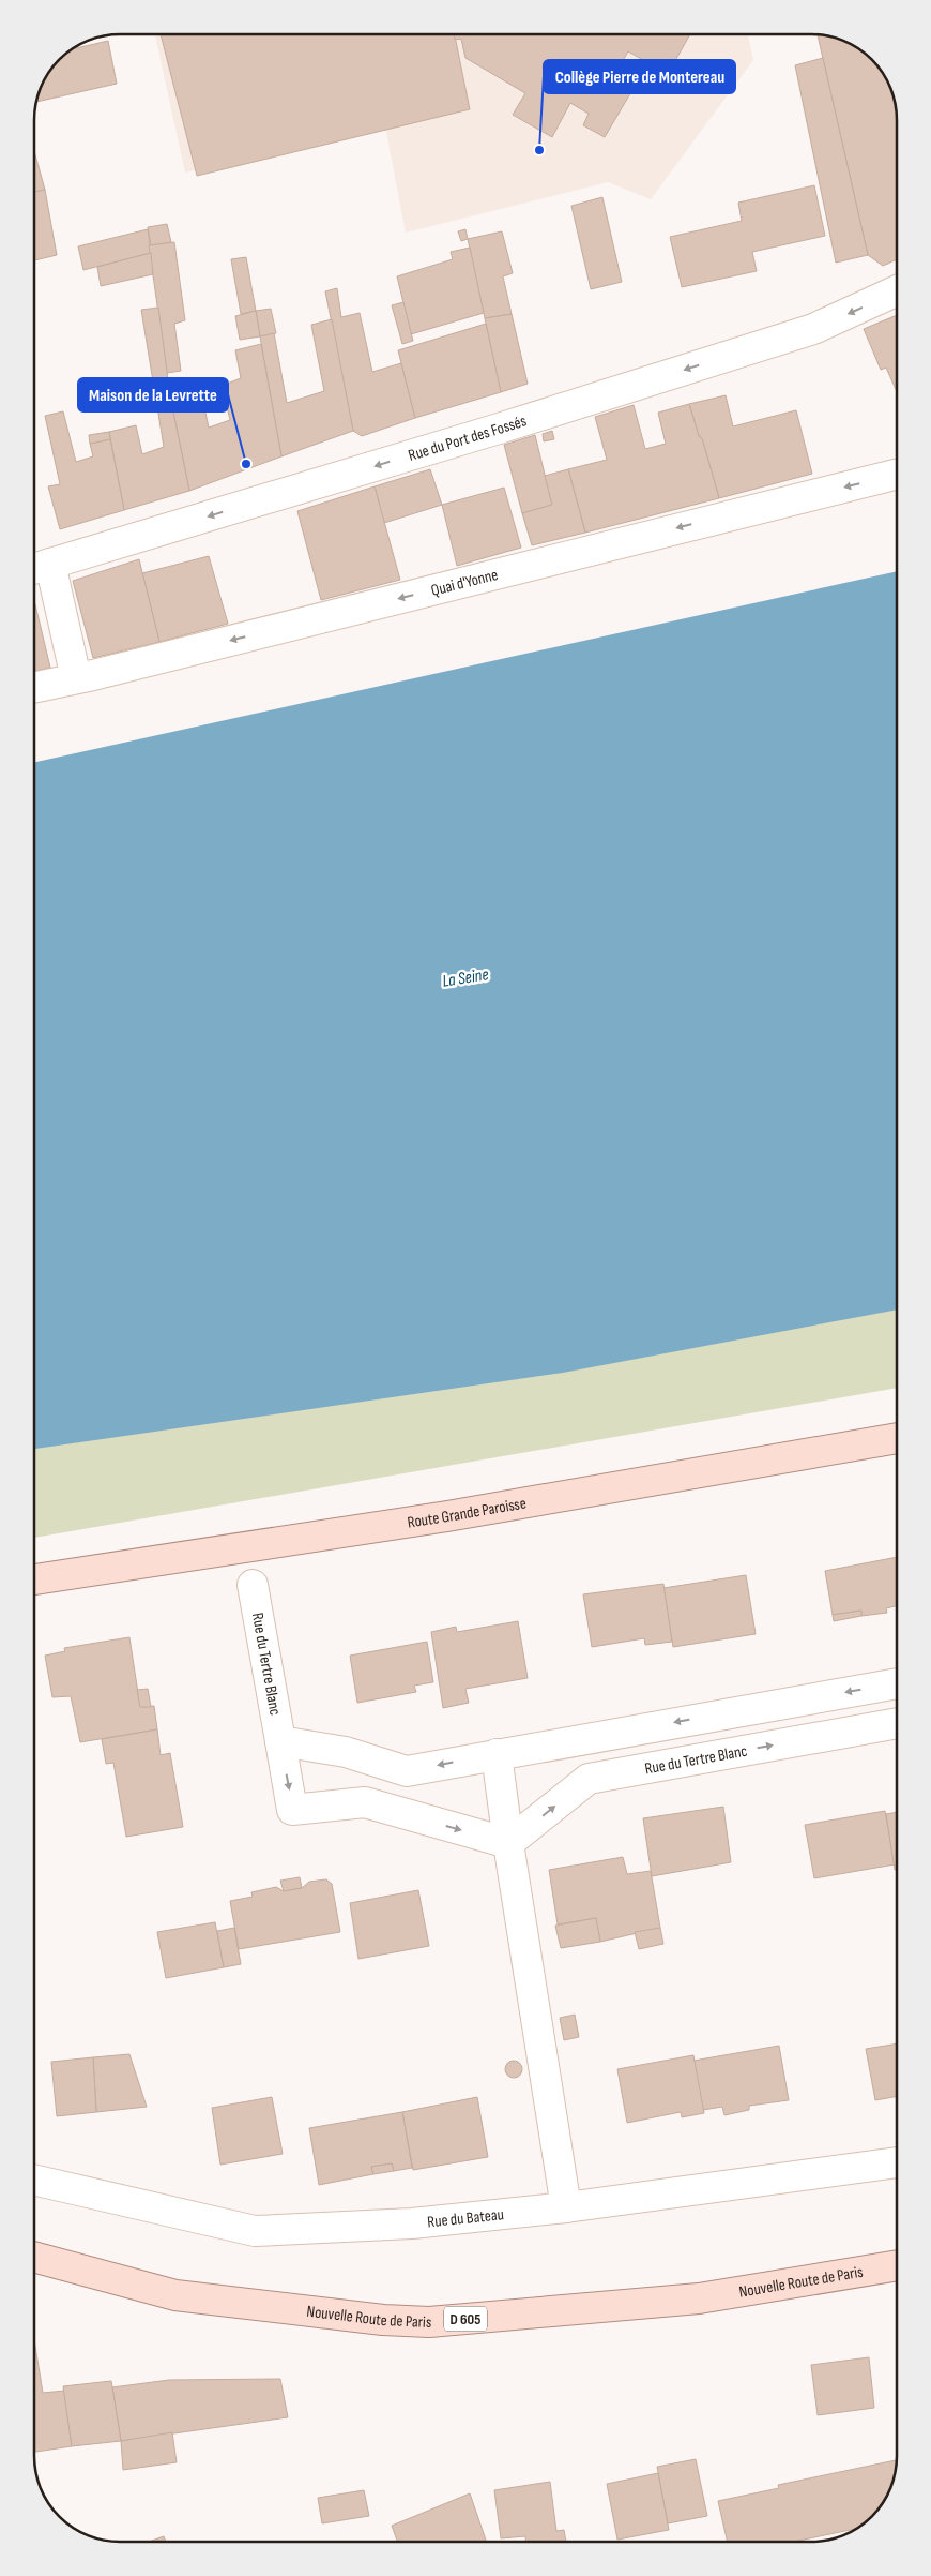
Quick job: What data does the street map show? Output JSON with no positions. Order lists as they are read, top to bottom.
{
  "streets": {
    "main road": ["Route Grande Paroisse", "Nouvelle Route de Paris", "D 605"],
    "street": [
      "Rue du Port des Fossés",
      "Quai d'Yonne",
      "Rue du Tertre Blanc",
      "Rue du Bateau"
    ]
  },
  "one_way": ["Rue du Port des Fossés", "Quai d'Yonne"],
  "water": ["La Seine"],
  "places": ["Collège Pierre de Montereau", "Maison de la Levrette"]
}
